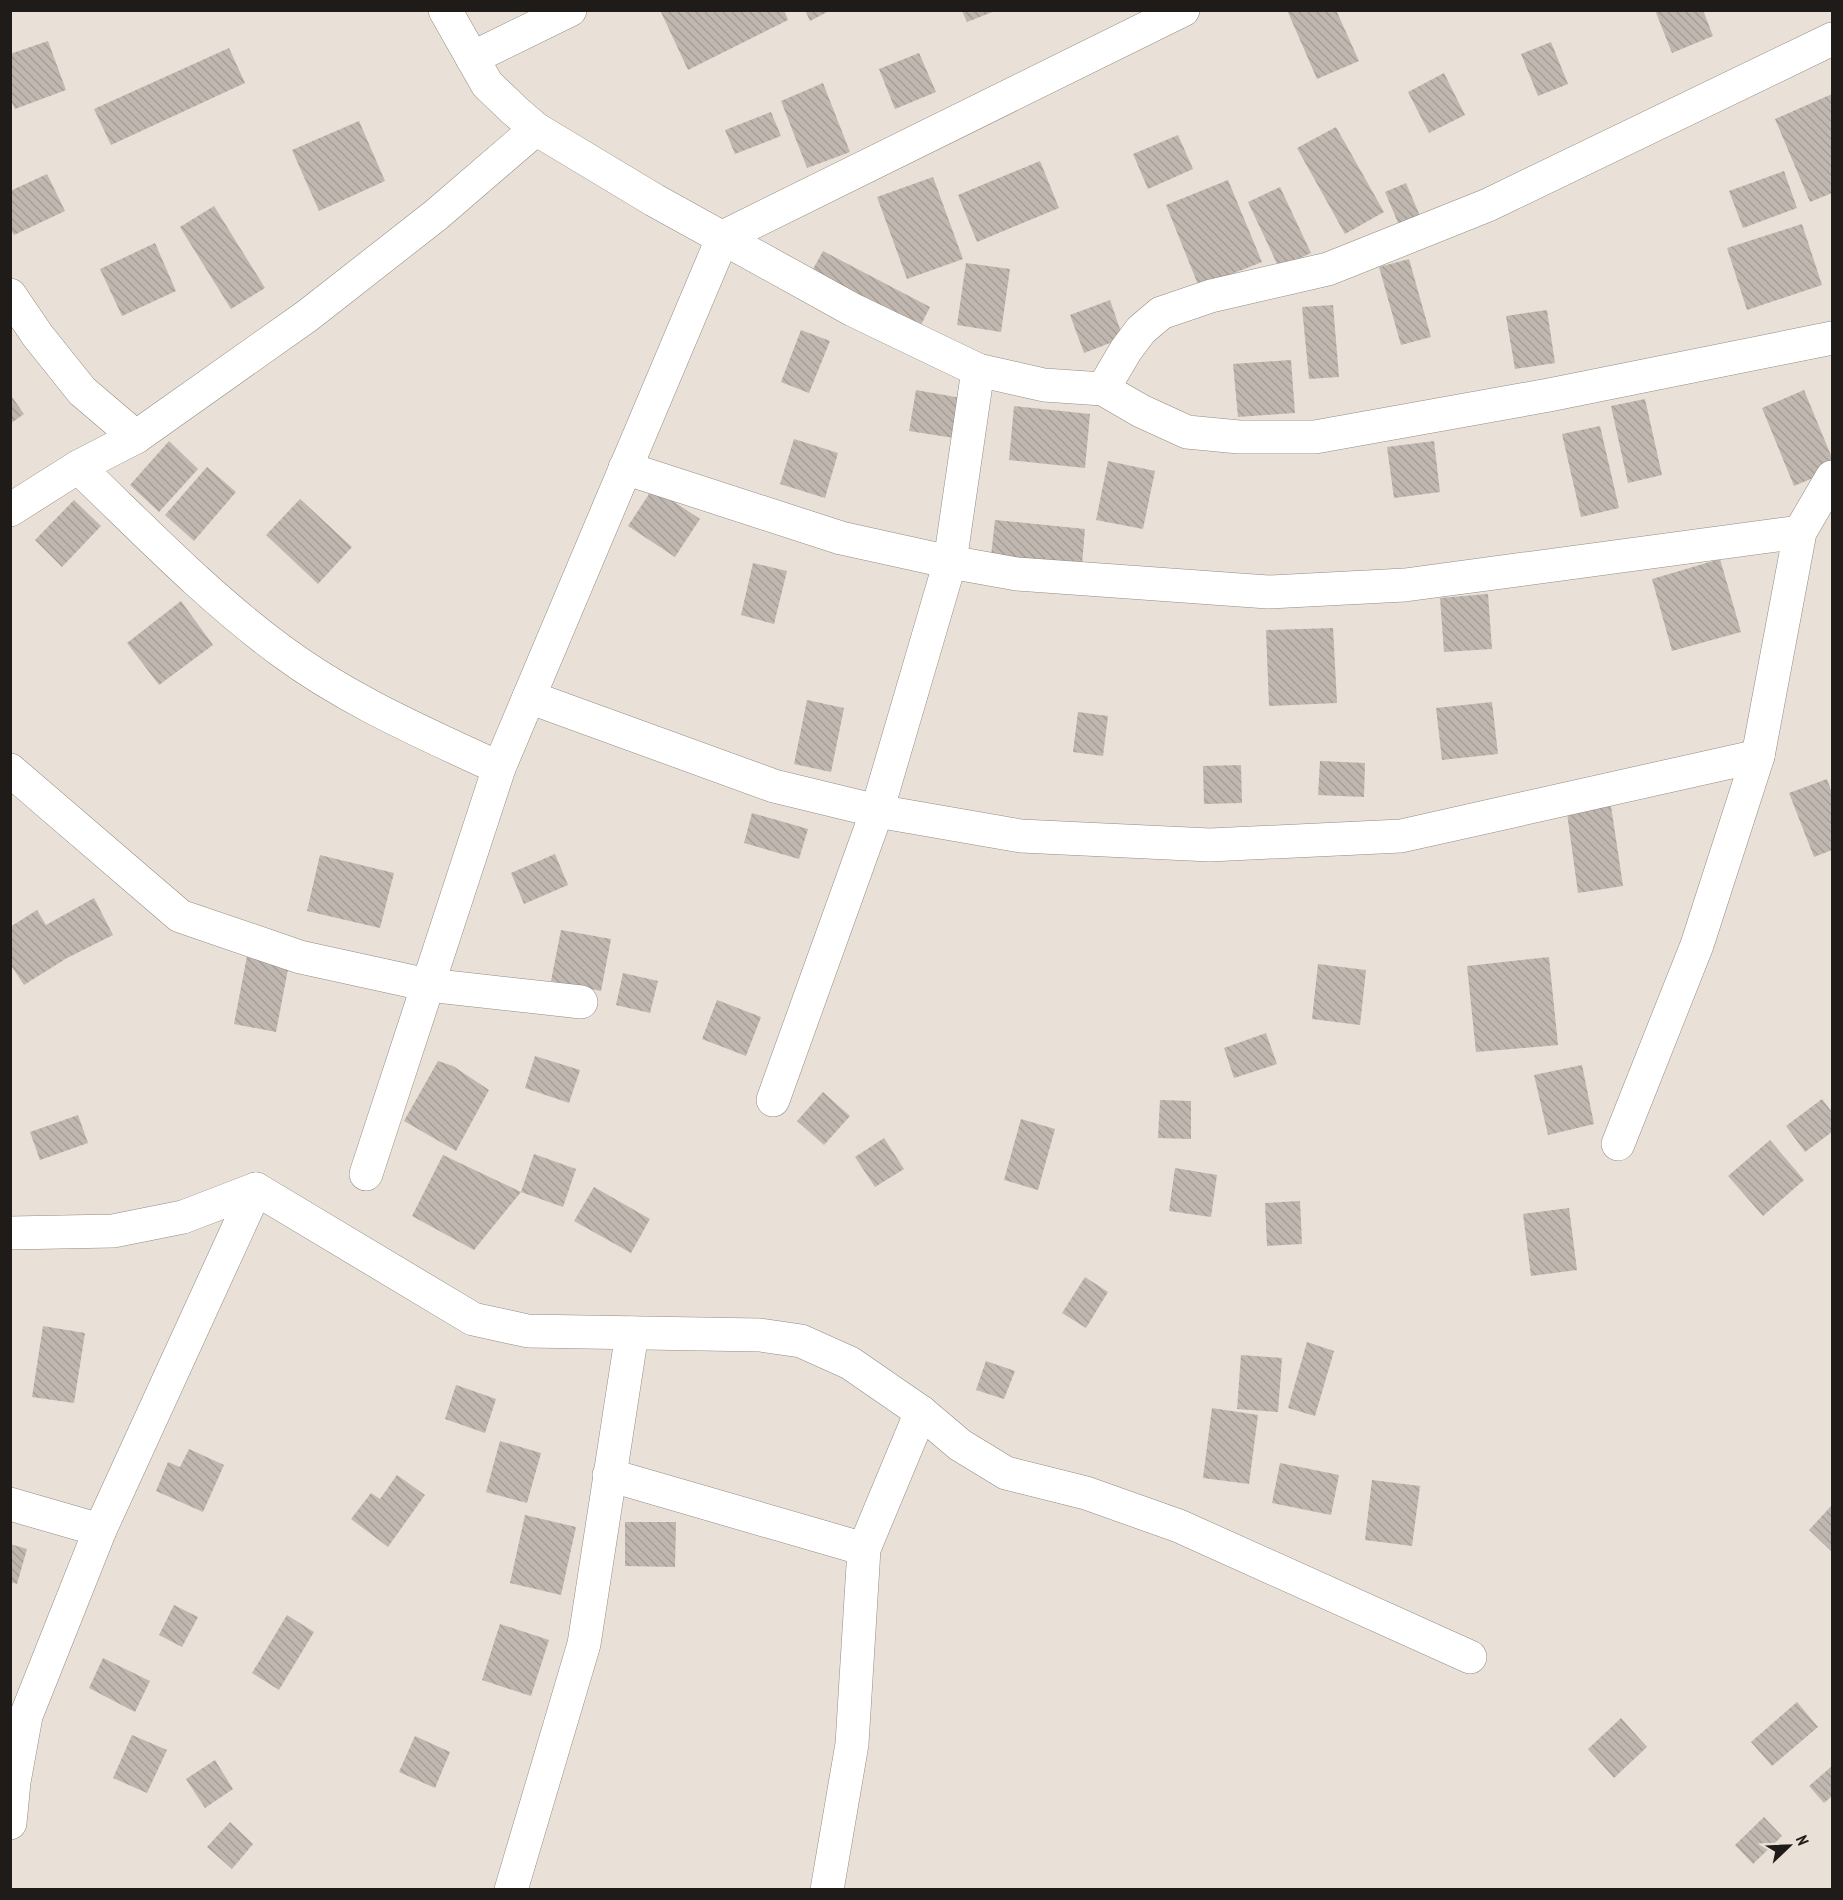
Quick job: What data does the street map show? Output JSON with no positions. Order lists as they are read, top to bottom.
{
  "north": "top right"
}
